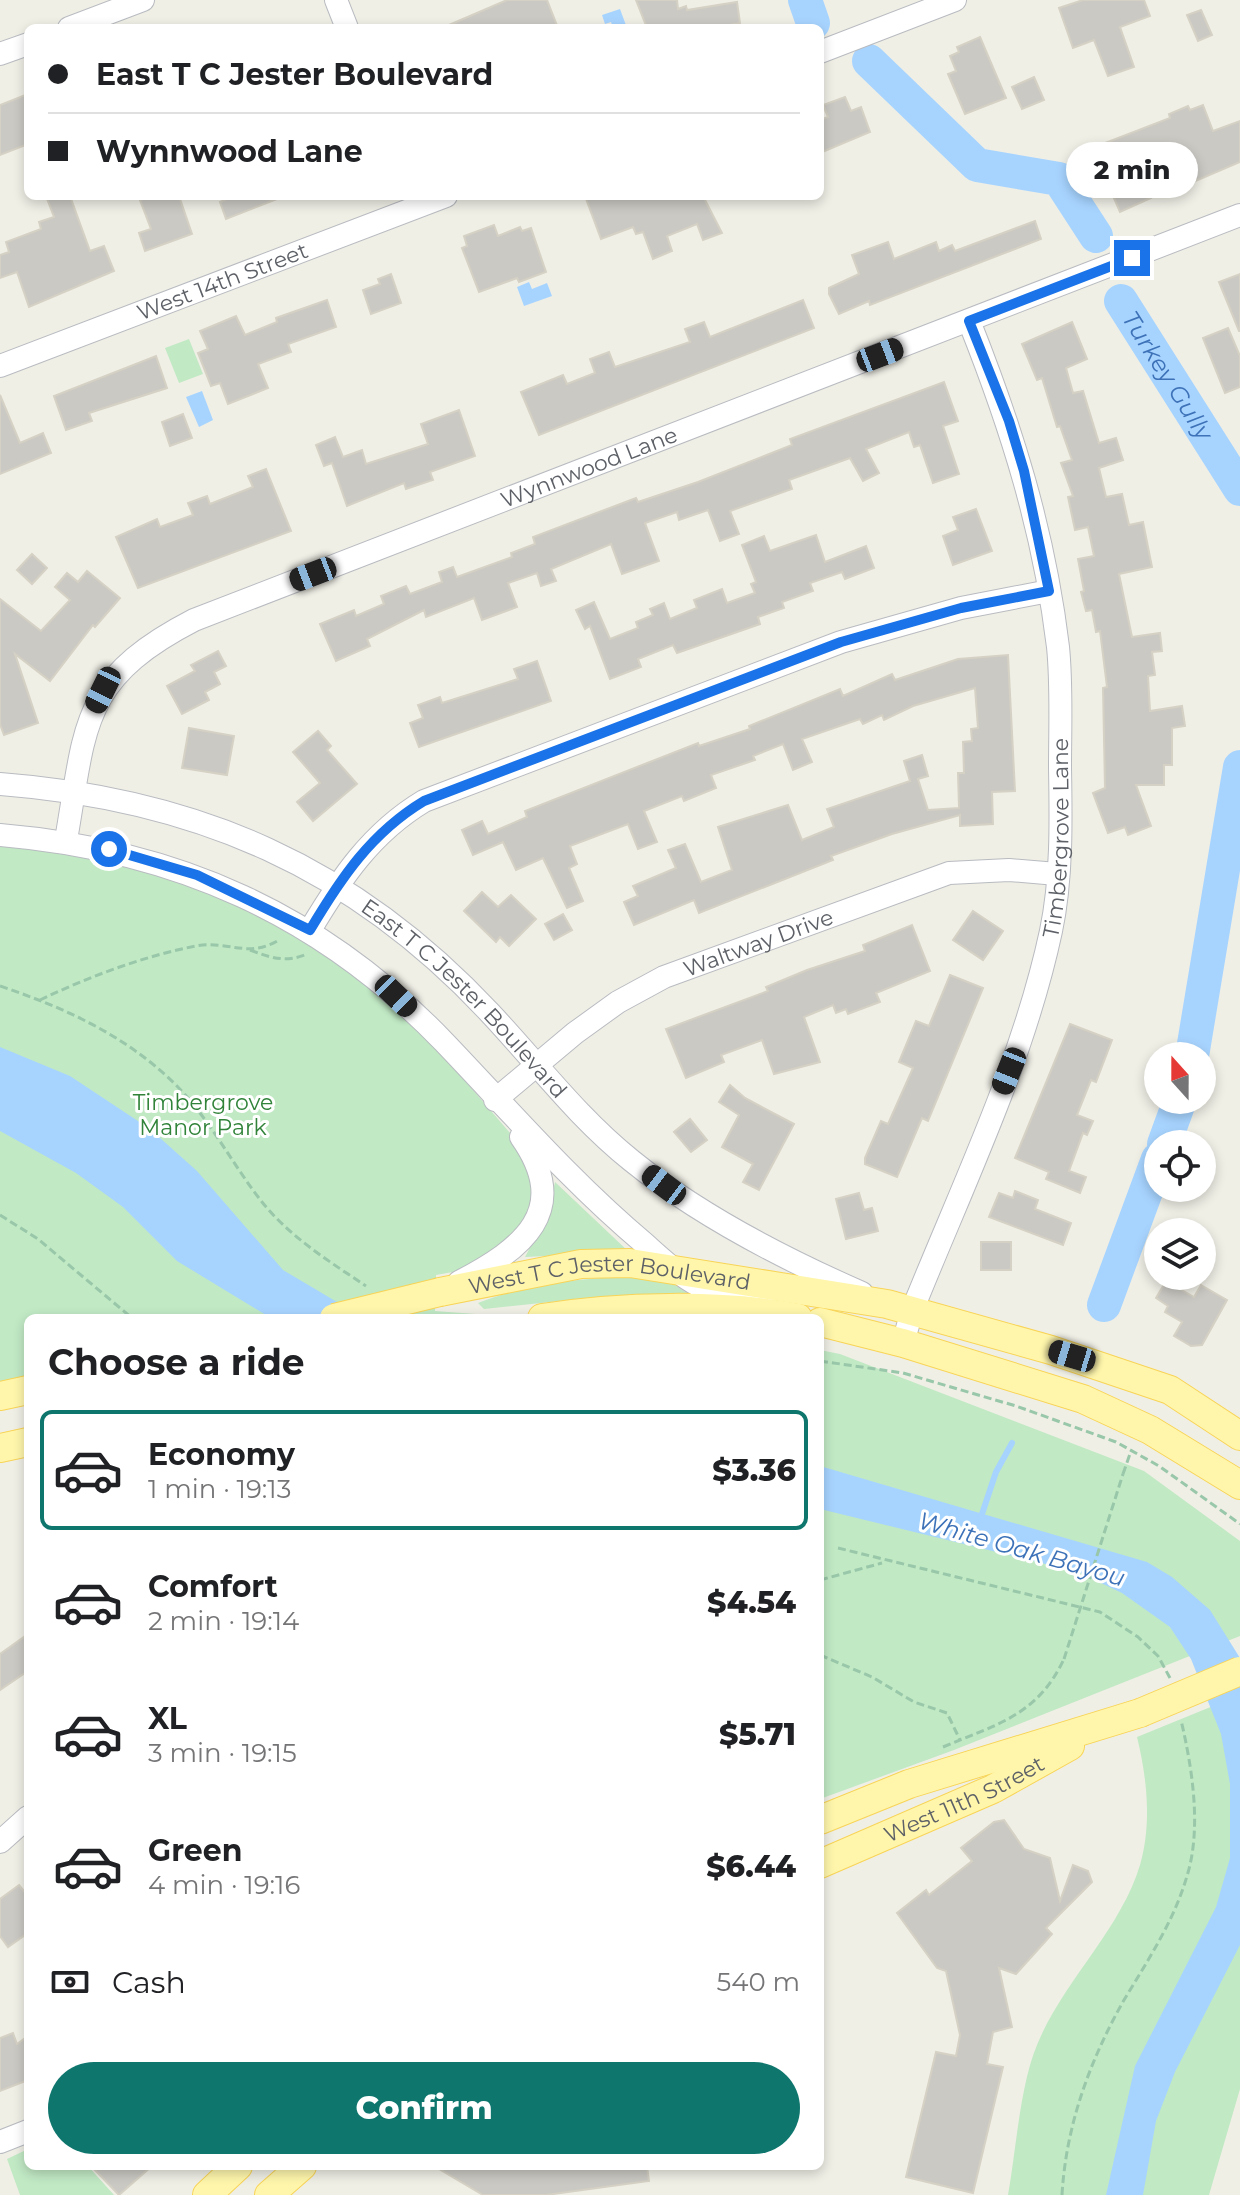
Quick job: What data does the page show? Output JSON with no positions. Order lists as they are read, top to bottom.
{
  "streets": {
    "main road": ["West T C Jester Boulevard", "West 11th Street"],
    "street": [
      "West 14th Street",
      "Wynnwood Lane",
      "Timbergrove Lane",
      "Waltway Drive",
      "East T C Jester Boulevard"
    ]
  },
  "crossings": [
    ["Wynnwood Lane", "Timbergrove Lane"],
    ["Wynnwood Lane", "East T C Jester Boulevard"],
    ["Timbergrove Lane", "Waltway Drive"],
    ["Timbergrove Lane", "East T C Jester Boulevard"],
    ["Timbergrove Lane", "West T C Jester Boulevard"],
    ["Waltway Drive", "East T C Jester Boulevard"],
    ["East T C Jester Boulevard", "West T C Jester Boulevard"]
  ],
  "water": ["Turkey Gully", "White Oak Bayou"],
  "parks": ["Timbergrove Manor Park"],
  "north": "top",
  "page": {
    "banner": ["East T C Jester Boulevard", "Wynnwood Lane"],
    "bubble": "2 min",
    "heading": "Choose a ride",
    "list": [
      {
        "name": "Economy",
        "note": "1 min · 19:13",
        "value": "$3.36"
      },
      {
        "name": "Comfort",
        "note": "2 min · 19:14",
        "value": "$4.54"
      },
      {
        "name": "XL",
        "note": "3 min · 19:15",
        "value": "$5.71"
      },
      {
        "name": "Green",
        "note": "4 min · 19:16",
        "value": "$6.44"
      }
    ],
    "pay": ["Cash", "540 m"],
    "buttons": "Confirm"
  }
}
